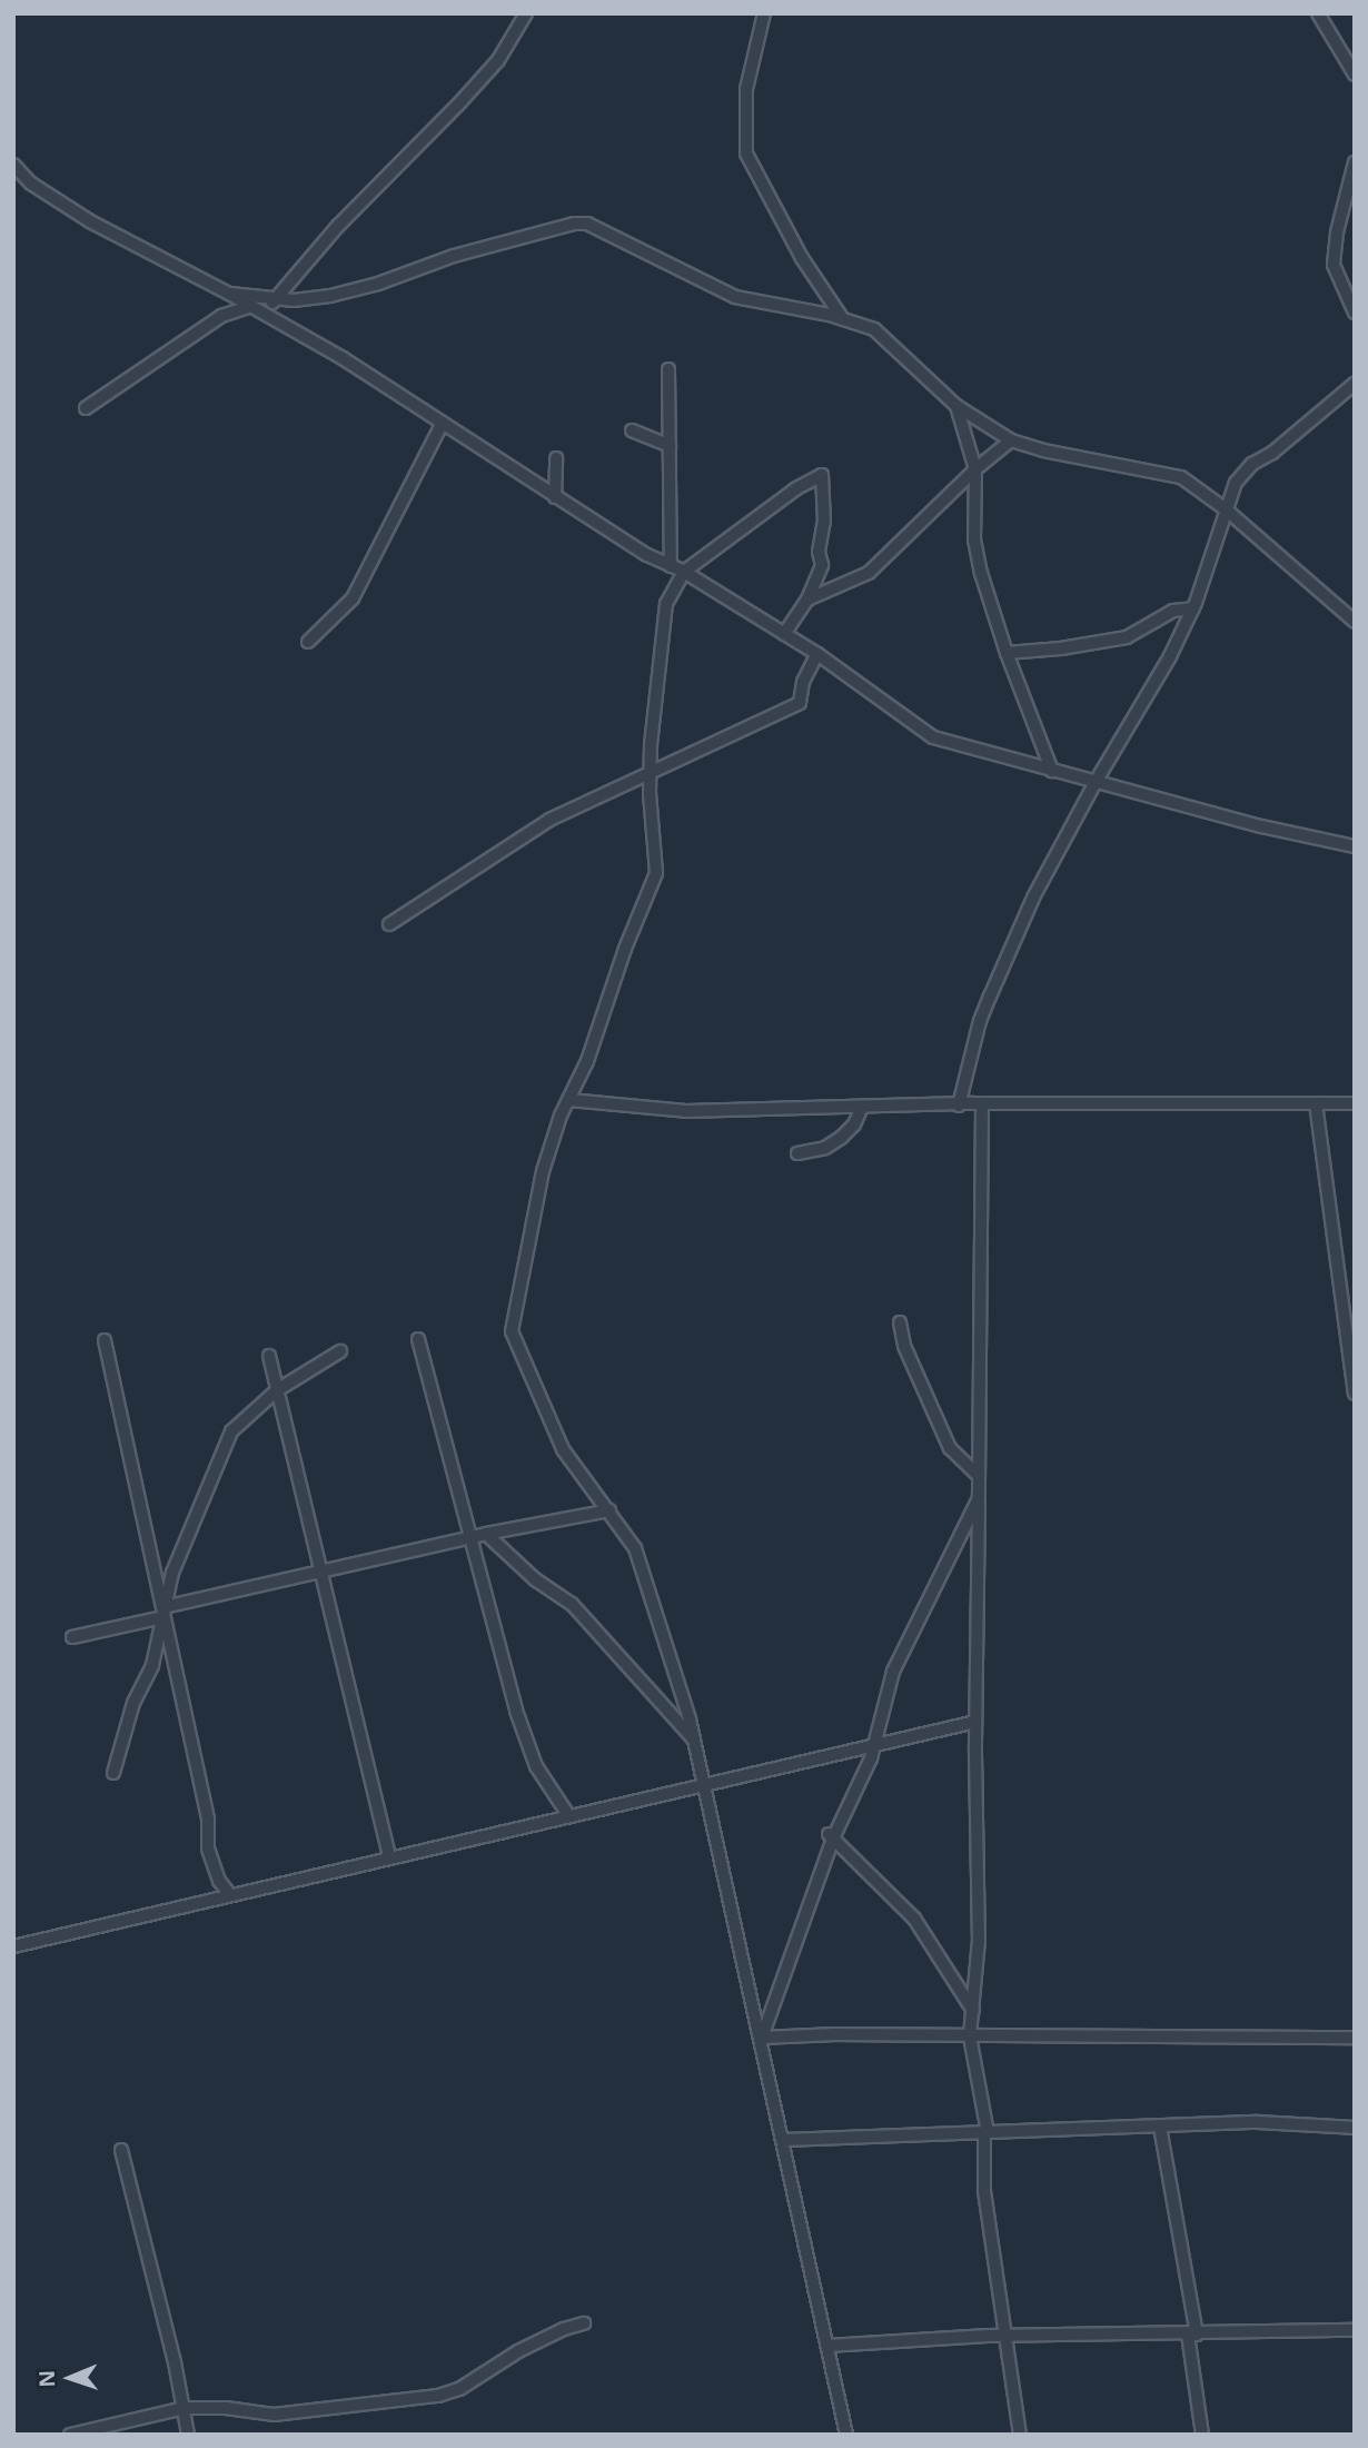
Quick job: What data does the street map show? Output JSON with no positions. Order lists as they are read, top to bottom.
{
  "north": "left"
}
